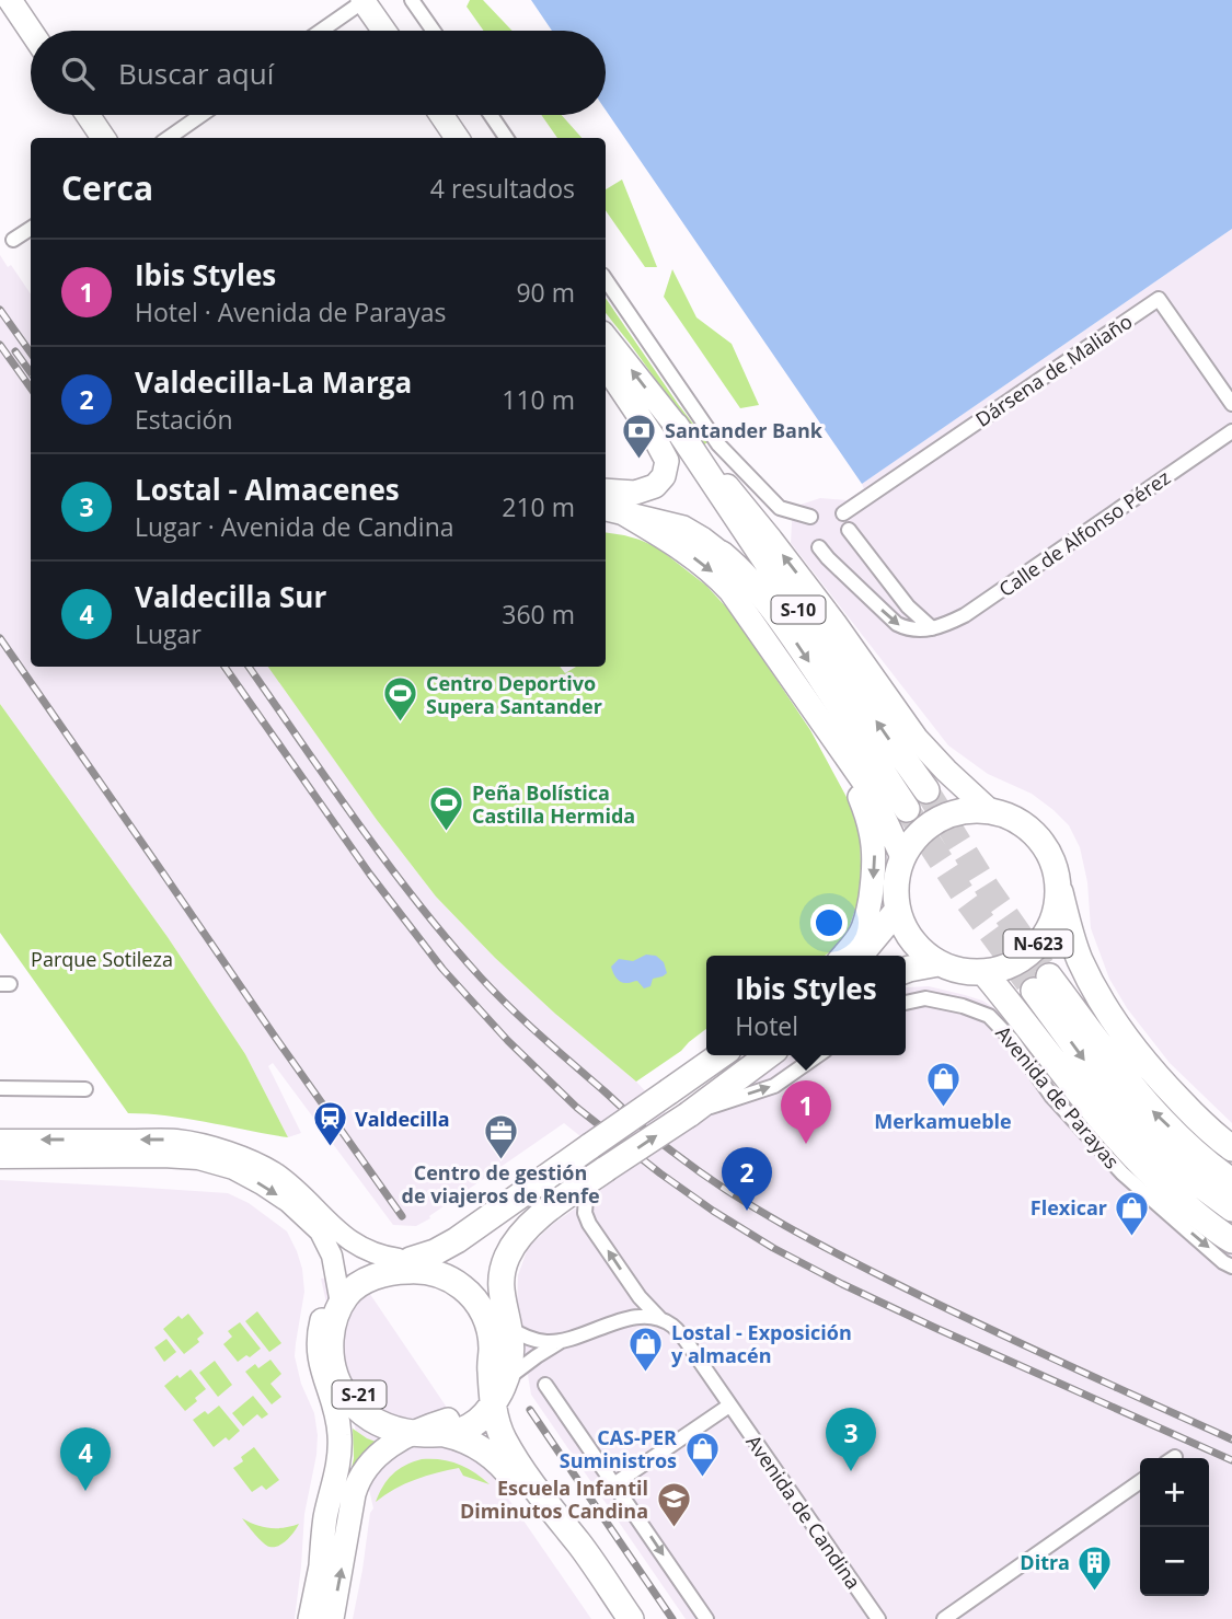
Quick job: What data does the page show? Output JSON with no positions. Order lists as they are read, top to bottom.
{
  "streets": {
    "highway": ["S-10", "N-623", "S-21"],
    "street": [
      "Dársena de Maliaño",
      "Calle de Alfonso Pérez",
      "Avenida de Parayas",
      "Avenida de Candina"
    ]
  },
  "parks": ["Parque Sotileza"],
  "places": {
    "bank": ["Santander Bank"],
    "sports": ["Centro Deportivo Supera Santander", "Peña Bolística Castilla Hermida"],
    "shop": [
      "Merkamueble",
      "Flexicar",
      "Lostal - Exposición y almacén",
      "CAS-PER Suministros"
    ],
    "station": ["Valdecilla"],
    "office": ["Centro de gestión de viajeros de Renfe"],
    "school or university": ["Escuela Infantil Diminutos Candina"],
    "building": ["Ditra"]
  },
  "page": {
    "search": "Buscar aquí",
    "heading": ["Cerca", "4 resultados"],
    "list": [
      {
        "mark": "1",
        "name": "Ibis Styles",
        "note": "Hotel · Avenida de Parayas",
        "value": "90 m"
      },
      {
        "mark": "2",
        "name": "Valdecilla-La Marga",
        "note": "Estación",
        "value": "110 m"
      },
      {
        "mark": "3",
        "name": "Lostal - Almacenes",
        "note": "Lugar · Avenida de Candina",
        "value": "210 m"
      },
      {
        "mark": "4",
        "name": "Valdecilla Sur",
        "note": "Lugar",
        "value": "360 m"
      }
    ],
    "popup": ["Ibis Styles", "Hotel"],
    "pins": [
      "1",
      "2",
      "3",
      "4"
    ],
    "map_buttons": ["+", "−"]
  }
}
